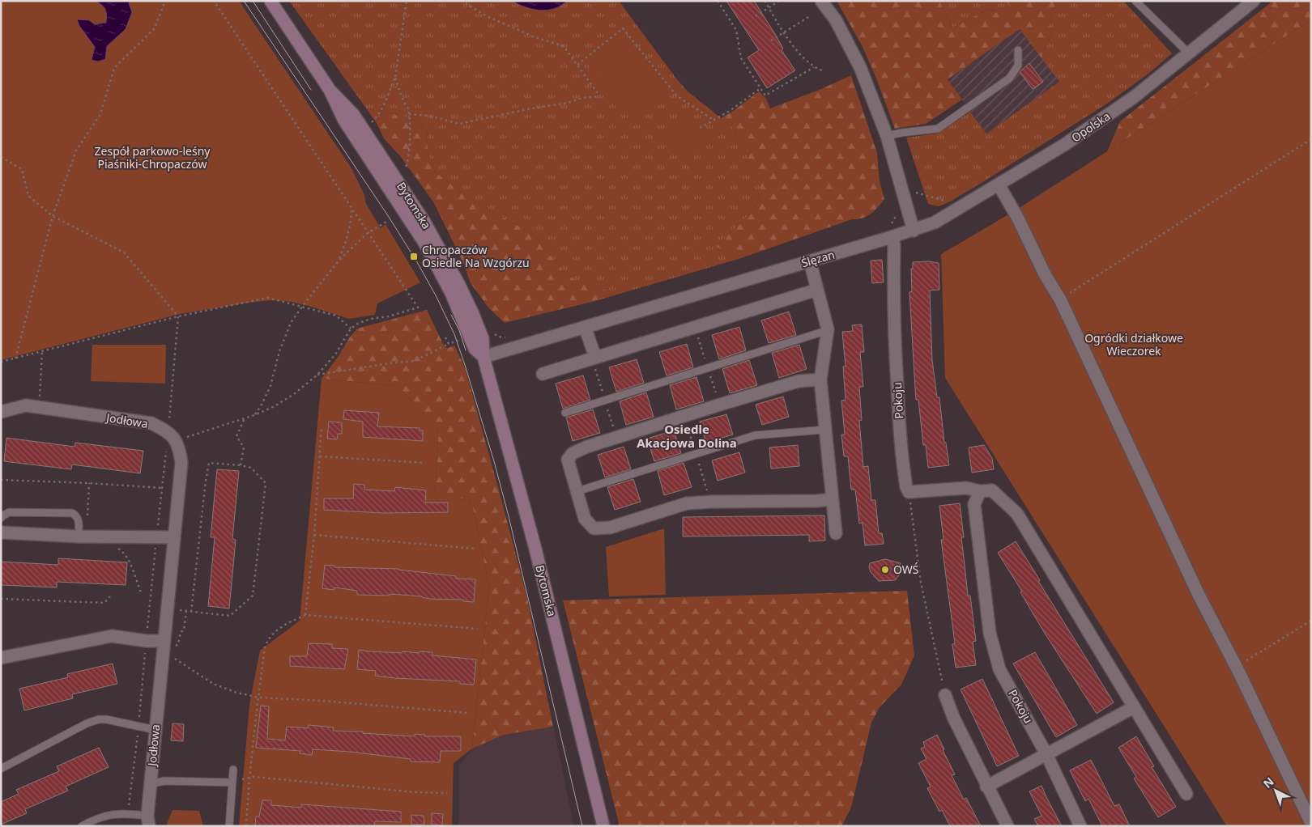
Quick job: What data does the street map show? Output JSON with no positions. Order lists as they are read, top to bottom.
{
  "streets": {
    "main road": ["Bytomska"],
    "street": [
      "Opolska",
      "Ślęzan",
      "Pokoju",
      "Jodłowa"
    ]
  },
  "crossings": [
    ["Opolska", "Ślęzan"],
    ["Bytomska", "Ślęzan"],
    ["Ślęzan", "Pokoju"]
  ],
  "districts": ["Osiedle Akacjowa Dolina"],
  "parks": ["Zespół parkowo-leśny Piaśniki-Chropaczów", "Ogródki działkowe Wieczorek"],
  "places": {
    "transit": ["Chropaczów Osiedle Na Wzgórzu"],
    "other": ["OWŚ"]
  },
  "north": "top left"
}
